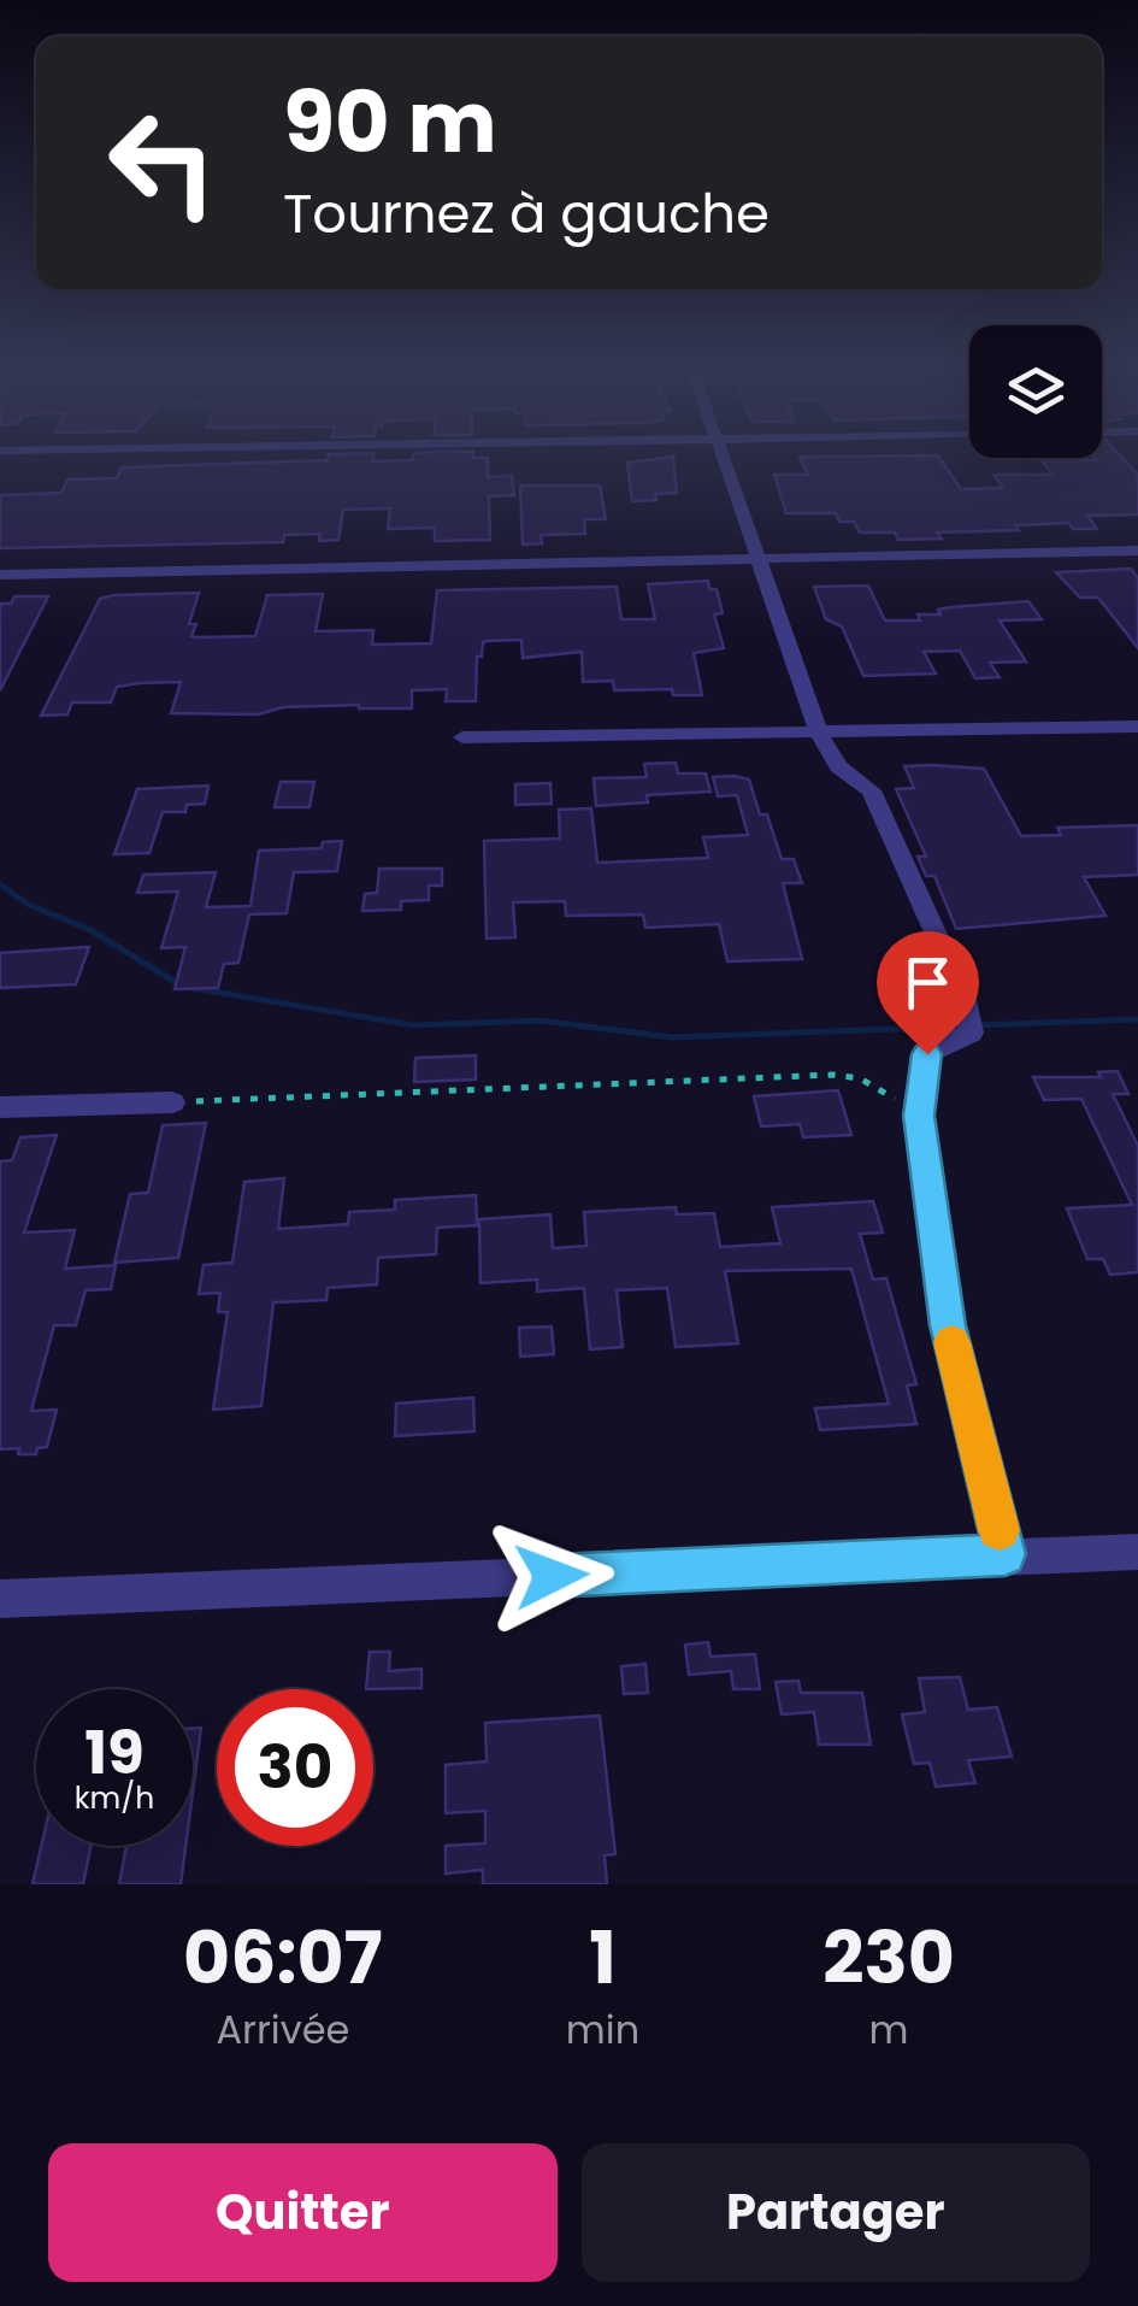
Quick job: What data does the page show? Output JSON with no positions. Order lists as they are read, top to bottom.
{
  "page": {
    "turn": ["90 m", "Tournez à gauche"],
    "speed": "19 km/h",
    "limit": "30",
    "eta": [
      "06:07",
      "Arrivée",
      "1",
      "min",
      "230",
      "m"
    ],
    "buttons": ["Quitter", "Partager"]
  }
}
